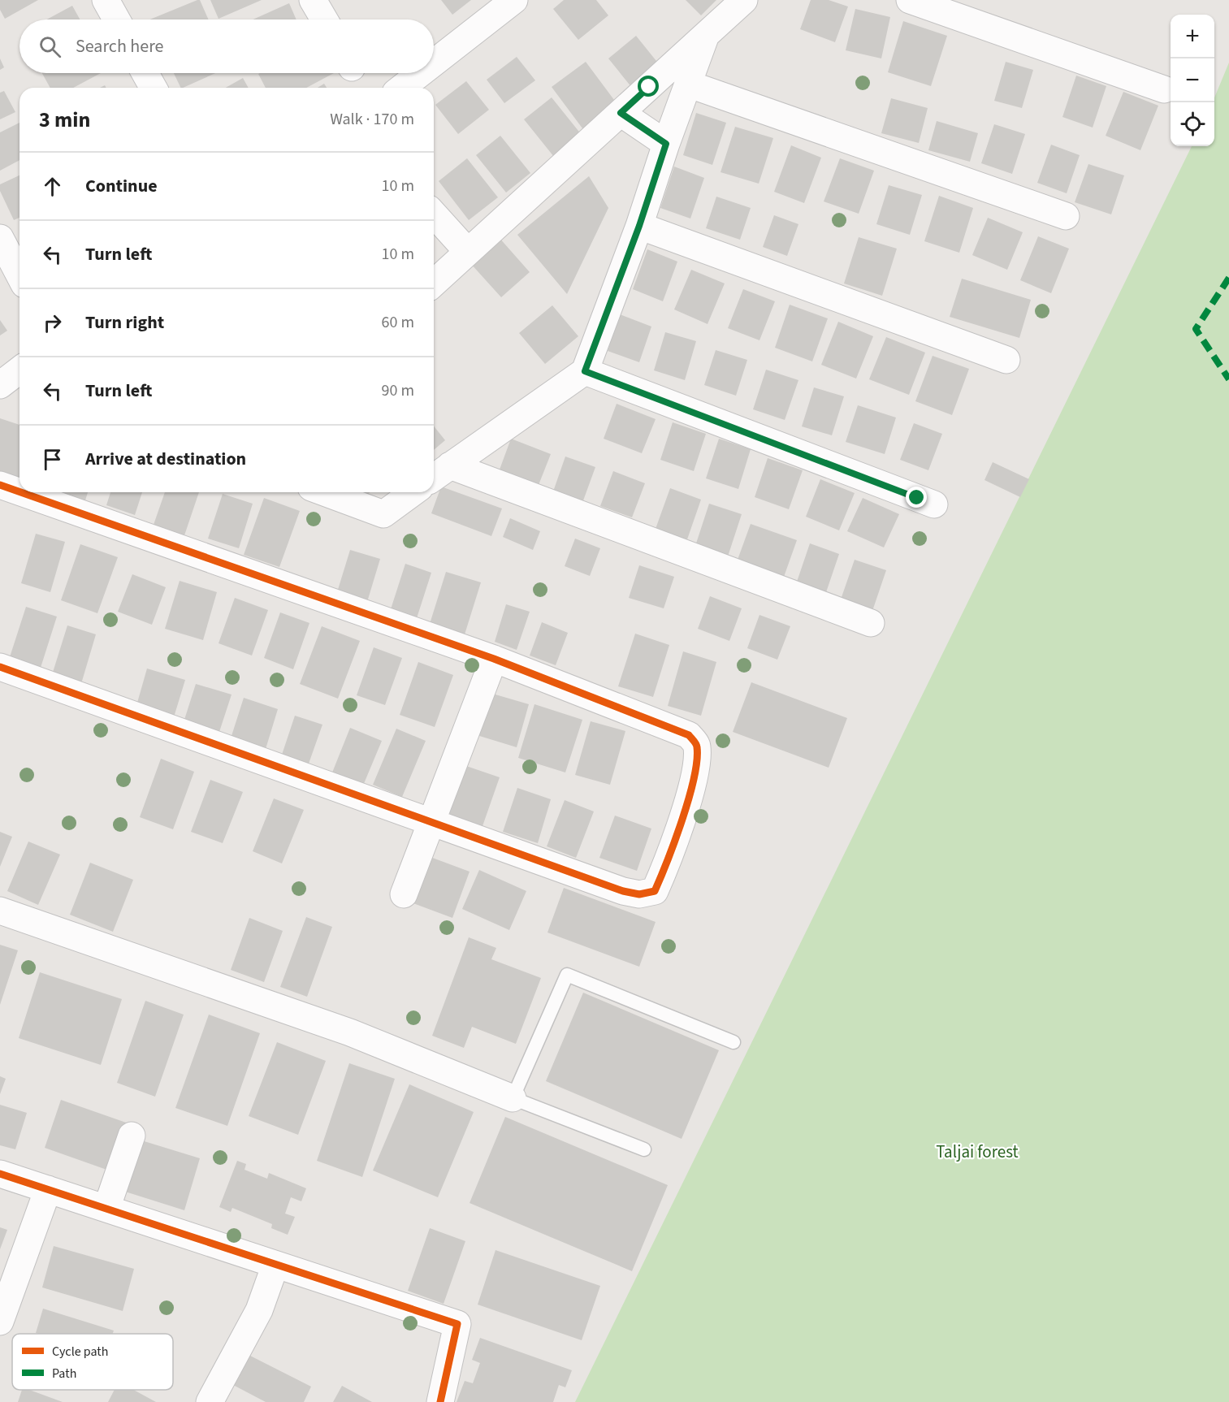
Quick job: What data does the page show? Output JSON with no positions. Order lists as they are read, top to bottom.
{
  "parks": ["Taljai forest"],
  "legend": ["Cycle path", "Path"],
  "page": {
    "map_buttons": ["+", "−"],
    "search": "Search here",
    "heading": ["3 min", "Walk · 170 m"],
    "list": [
      ["Continue", "10 m"],
      ["Turn left", "10 m"],
      ["Turn right", "60 m"],
      ["Turn left", "90 m"],
      "Arrive at destination"
    ]
  }
}
